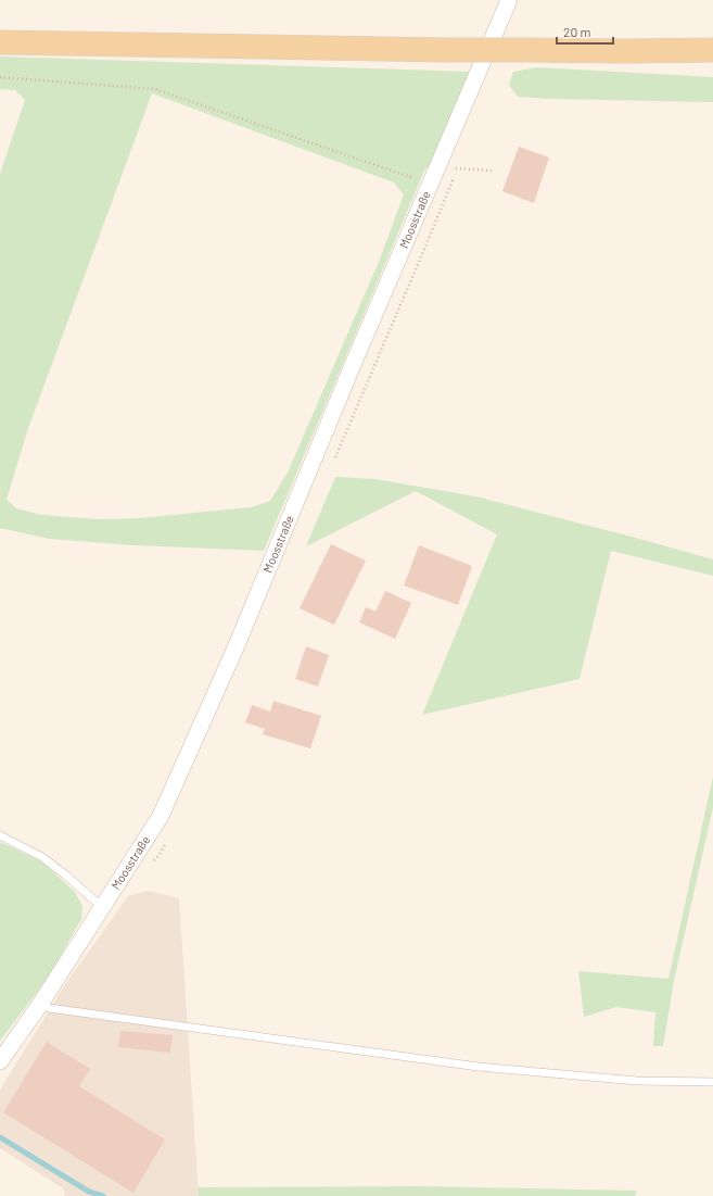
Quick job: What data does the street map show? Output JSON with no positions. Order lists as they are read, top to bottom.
{
  "streets": {
    "street": ["Moosstraße"]
  },
  "scale_bar": "20 m"
}
